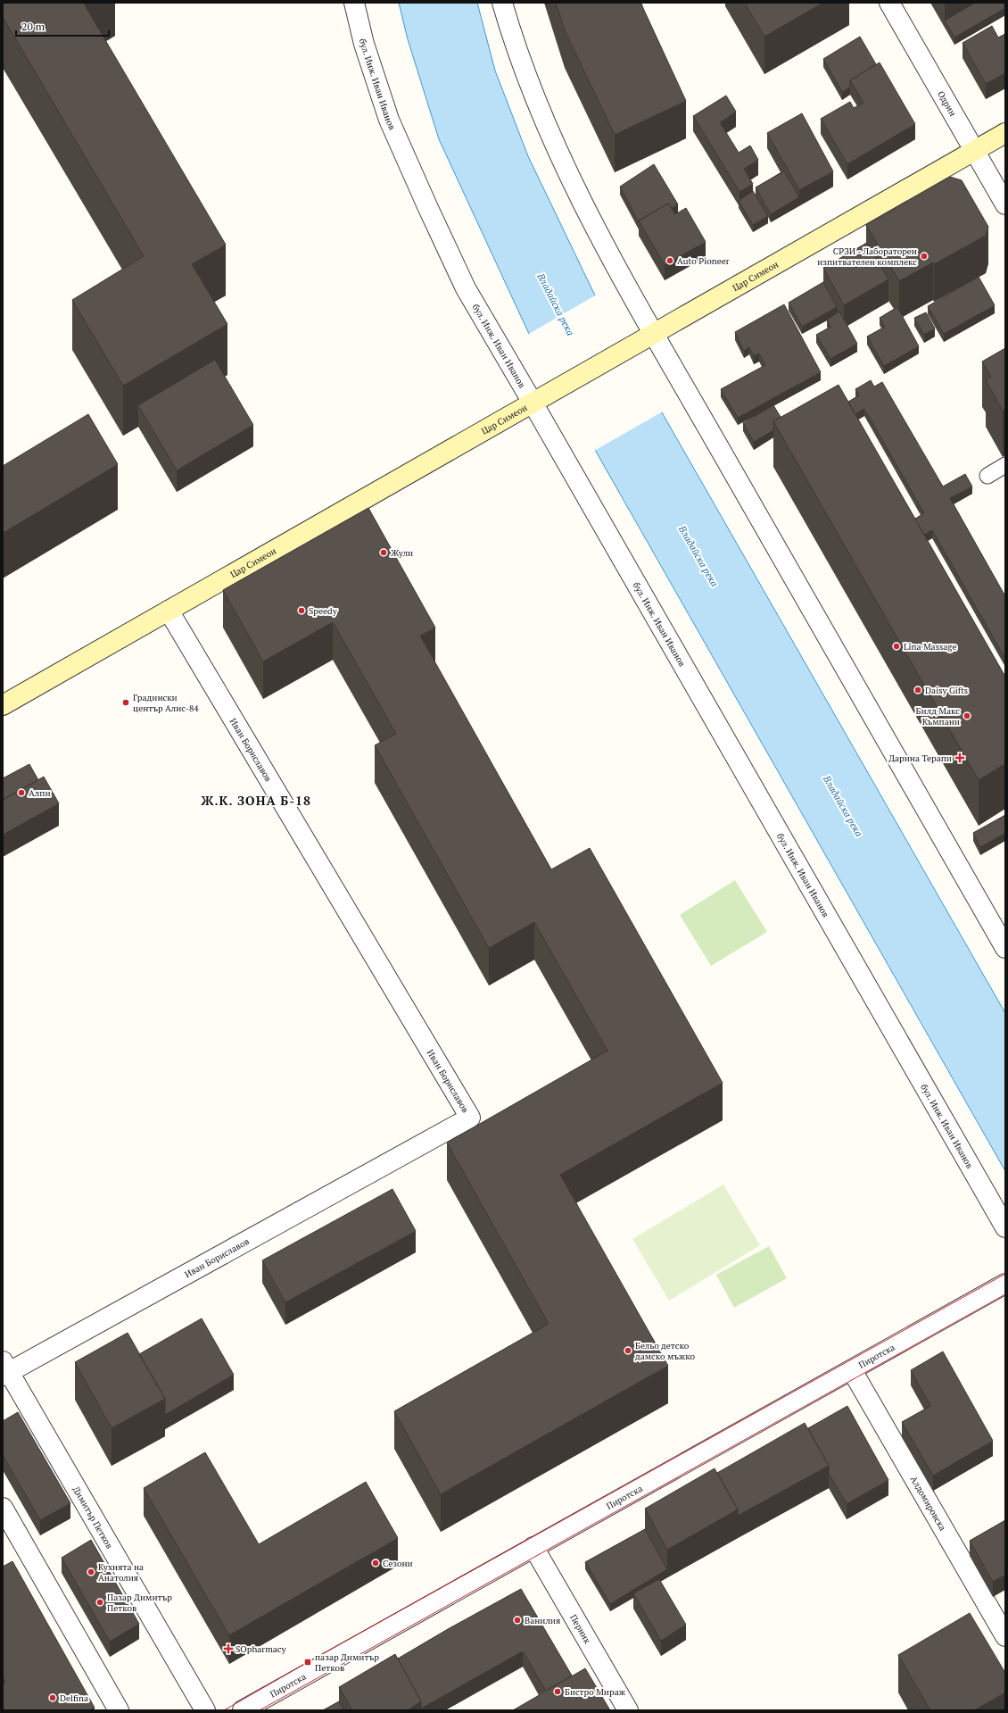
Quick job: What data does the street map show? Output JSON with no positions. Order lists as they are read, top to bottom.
{
  "streets": {
    "street": [
      "бул. Инж. Иван Иванов",
      "Одрин",
      "Цар Симеон",
      "Иван Бориславов",
      "Пиротска",
      "Алдомировска",
      "Димитър Петков",
      "Перник"
    ]
  },
  "crossings": [
    ["бул. Инж. Иван Иванов", "Цар Симеон"],
    ["Одрин", "Цар Симеон"],
    ["Цар Симеон", "Иван Бориславов"],
    ["Иван Бориславов", "Димитър Петков"],
    ["Пиротска", "Алдомировска"],
    ["Пиротска", "Перник"]
  ],
  "districts": ["Ж.К. ЗОНА Б-18"],
  "water": ["Владайска река"],
  "places": {
    "other": [
      "СРЗИ - Лабораторен изпитвателен комплекс",
      "Auto Pioneer",
      "Жули",
      "Speedy",
      "Lina Massage",
      "Daisy Gifts",
      "Градински център Алис-84",
      "Билд Макс Къмпани",
      "Алпи",
      "Бельо детско дамско мъжко",
      "Сезони",
      "Кухнята на Анатолия",
      "Пазар Димитър Петков",
      "Ванилия",
      "Бистро Мираж",
      "Delfina"
    ],
    "health": ["Дарина Терапи", "SOpharmacy"],
    "transit": ["пазар Димитър Петков"]
  },
  "scale_bar": "20 m"
}
